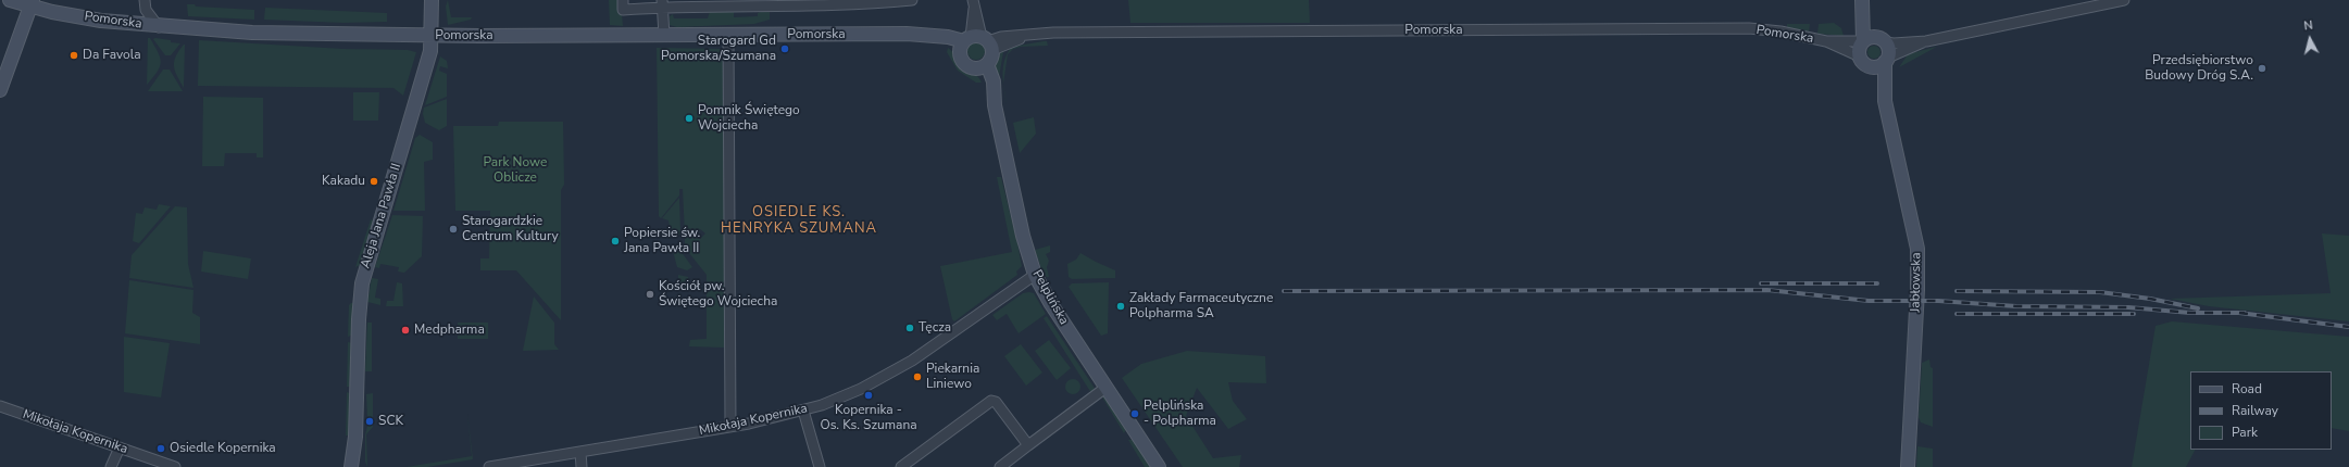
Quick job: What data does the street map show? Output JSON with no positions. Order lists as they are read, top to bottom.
{
  "streets": {
    "street": [
      "Pomorska",
      "Aleja Jana Pawła II",
      "Jabłowska",
      "Pelplińska",
      "Mikołaja Kopernika"
    ]
  },
  "crossings": [
    ["Pomorska", "Aleja Jana Pawła II"],
    ["Pomorska", "Jabłowska"],
    ["Pelplińska", "Mikołaja Kopernika"]
  ],
  "districts": ["OSIEDLE KS. HENRYKA SZUMANA"],
  "parks": ["Park Nowe Oblicze"],
  "places": [
    "Starogard Gd Pomorska/Szumana",
    "Da Favola",
    "Przedsiębiorstwo Budowy Dróg S.A.",
    "Pomnik Świętego Wojciecha",
    "Kakadu",
    "Starogardzkie Centrum Kultury",
    "Popiersie św. Jana Pawła II",
    "Kościół pw. Świętego Wojciecha",
    "Zakłady Farmaceutyczne Polpharma SA",
    "Tęcza",
    "Medpharma",
    "Piekarnia Liniewo",
    "Kopernika - Os. Ks. Szumana",
    "Pelplińska - Polpharma",
    "SCK",
    "Osiedle Kopernika"
  ],
  "legend": ["Road", "Railway", "Park"],
  "north": "top"
}
